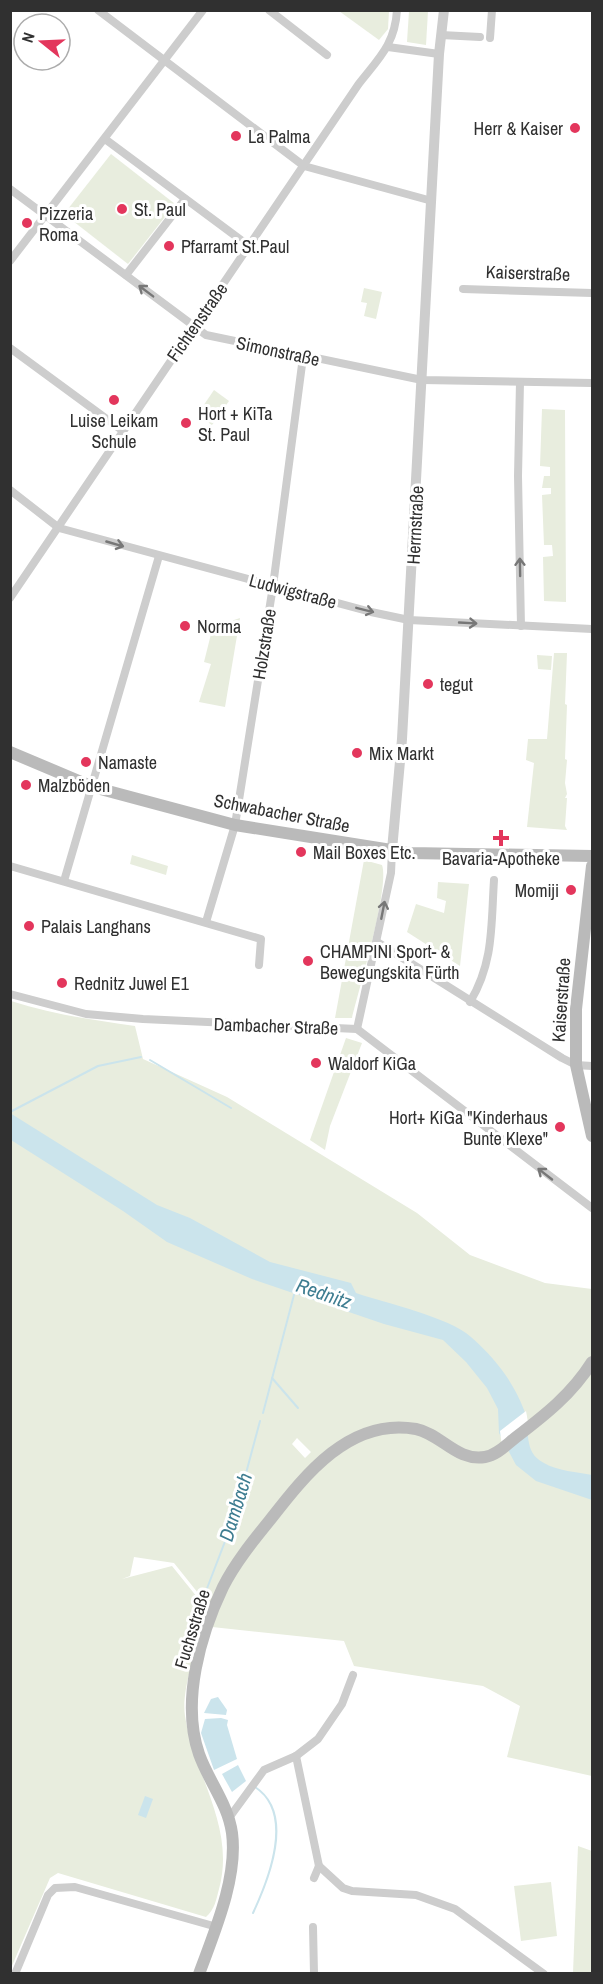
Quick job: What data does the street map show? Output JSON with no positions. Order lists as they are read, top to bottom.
{
  "streets": {
    "main road": ["Kaiserstraße", "Schwabacher Straße", "Fuchsstraße"],
    "street": [
      "Fichtenstraße",
      "Simonstraße",
      "Herrnstraße",
      "Ludwigstraße",
      "Holzstraße",
      "Dambacher Straße"
    ]
  },
  "crossings": [
    ["Fichtenstraße", "Simonstraße"],
    ["Fichtenstraße", "Ludwigstraße"],
    ["Simonstraße", "Herrnstraße"],
    ["Simonstraße", "Holzstraße"],
    ["Herrnstraße", "Ludwigstraße"],
    ["Herrnstraße", "Schwabacher Straße"],
    ["Herrnstraße", "Dambacher Straße"],
    ["Ludwigstraße", "Holzstraße"],
    ["Holzstraße", "Schwabacher Straße"]
  ],
  "one_way": ["Ludwigstraße", "Dambacher Straße"],
  "water": ["Rednitz", "Dambach"],
  "places": {
    "other": [
      "Herr & Kaiser",
      "La Palma",
      "St. Paul",
      "Pizzeria Roma",
      "Pfarramt St.Paul",
      "Luise Leikam Schule",
      "Hort + KiTa St. Paul",
      "Norma",
      "tegut",
      "Mix Markt",
      "Namaste",
      "Malzböden",
      "Mail Boxes Etc.",
      "Momiji",
      "Palais Langhans",
      "CHAMPINI Sport- & Bewegungskita Fürth",
      "Rednitz Juwel E1",
      "Waldorf KiGa",
      "Hort+ KiGa \"Kinderhaus Bunte Klexe\""
    ],
    "health": ["Bavaria-Apotheke"]
  },
  "north": "left"
}
